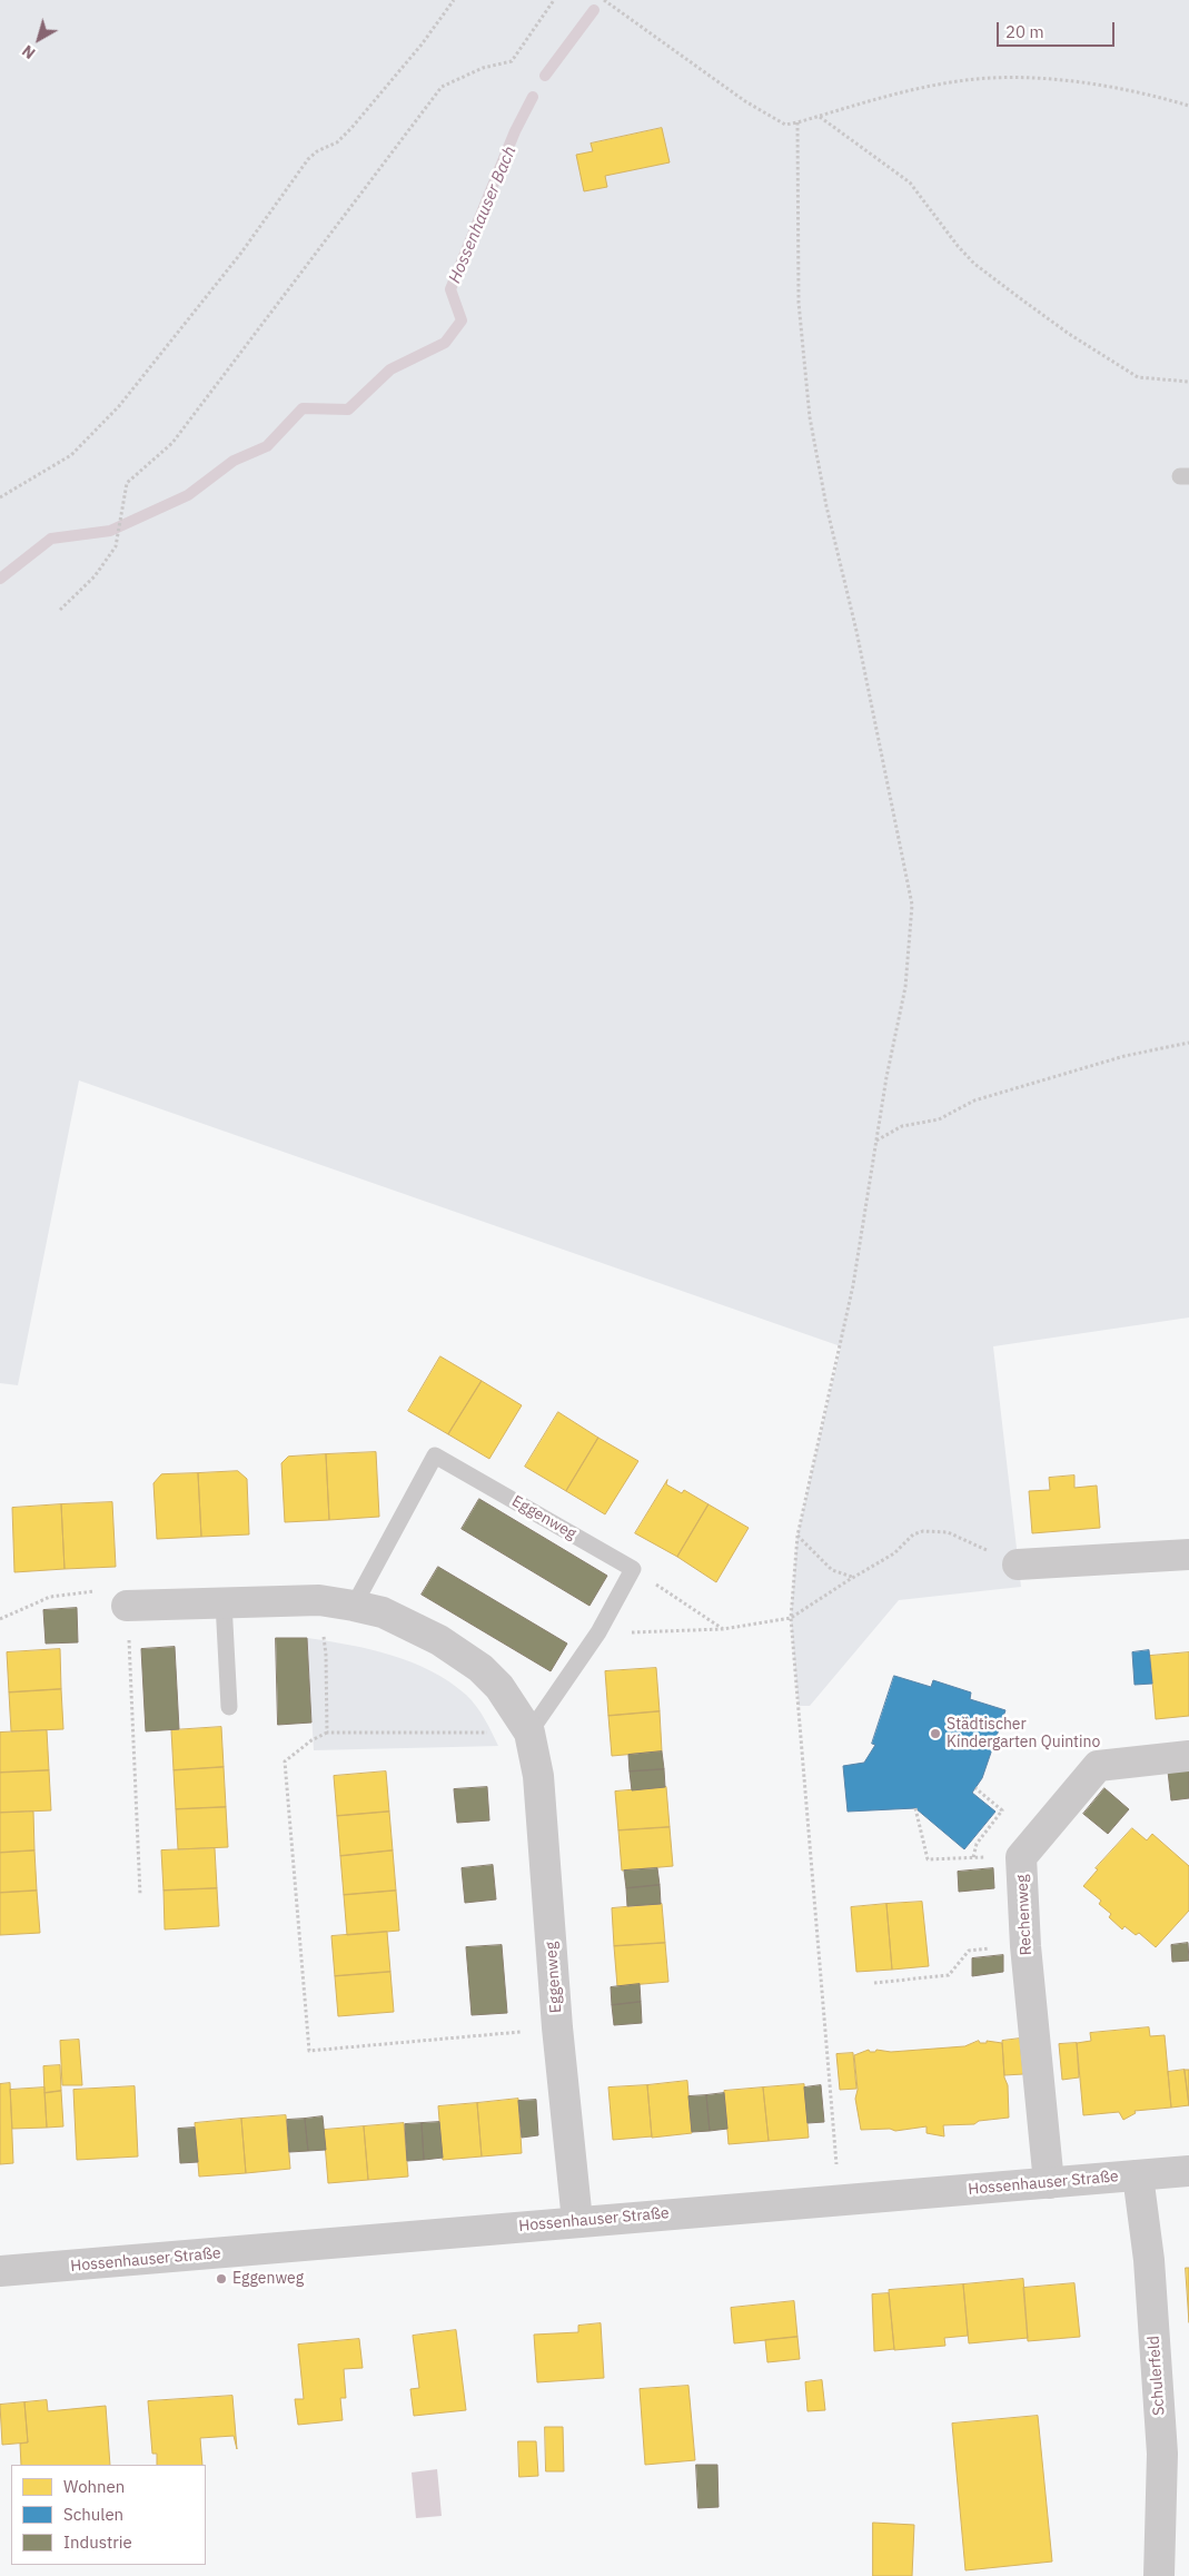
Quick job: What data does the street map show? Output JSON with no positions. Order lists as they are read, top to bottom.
{
  "streets": {
    "street": [
      "Eggenweg",
      "Rechenweg",
      "Hossenhauser Straße",
      "Schulerfeld"
    ]
  },
  "crossings": [
    ["Eggenweg", "Hossenhauser Straße"],
    ["Rechenweg", "Hossenhauser Straße"],
    ["Hossenhauser Straße", "Schulerfeld"]
  ],
  "water": ["Hossenhauser Bach"],
  "places": ["Städtischer Kindergarten Quintino", "Eggenweg"],
  "legend": ["Wohnen", "Schulen", "Industrie"],
  "scale_bar": "20 m",
  "north": "bottom left"
}
